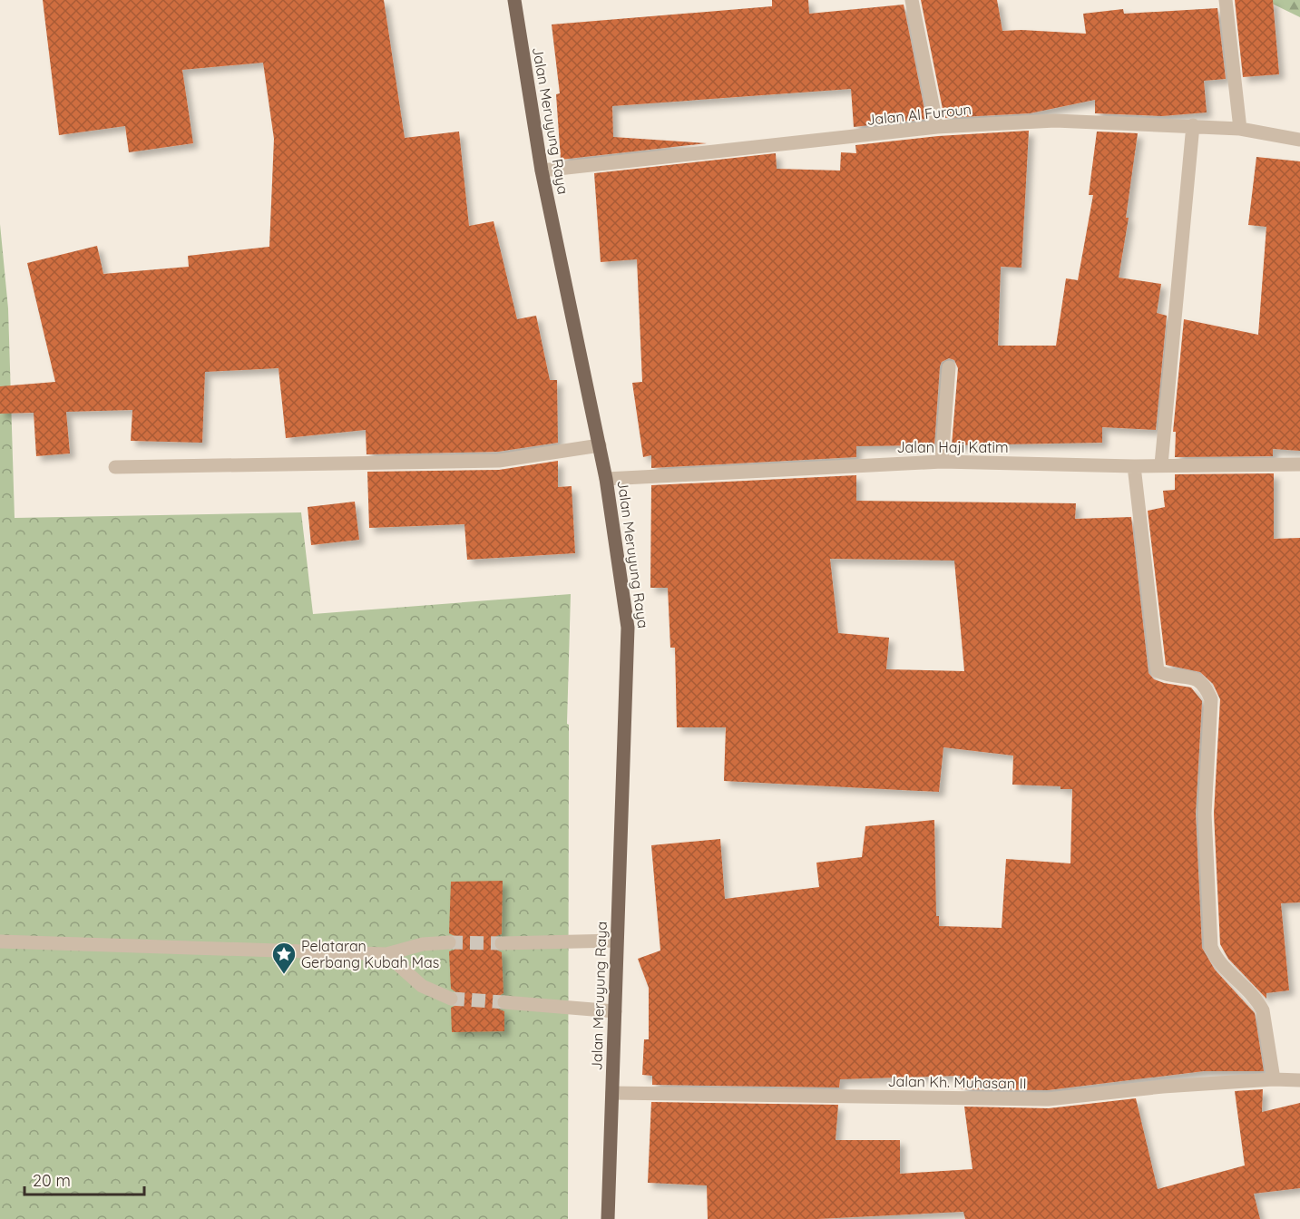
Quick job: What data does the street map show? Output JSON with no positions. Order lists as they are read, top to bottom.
{
  "streets": {
    "main road": ["Jalan Meruyung Raya"],
    "street": ["Jalan Al Furoun", "Jalan Haji Katim", "Jalan Kh. Muhasan II"]
  },
  "crossings": [
    ["Jalan Al Furoun", "Jalan Meruyung Raya"],
    ["Jalan Meruyung Raya", "Jalan Haji Katim"],
    ["Jalan Meruyung Raya", "Jalan Kh. Muhasan II"]
  ],
  "places": {
    "place": ["Pelataran Gerbang Kubah Mas"]
  },
  "scale_bar": "20 m"
}
